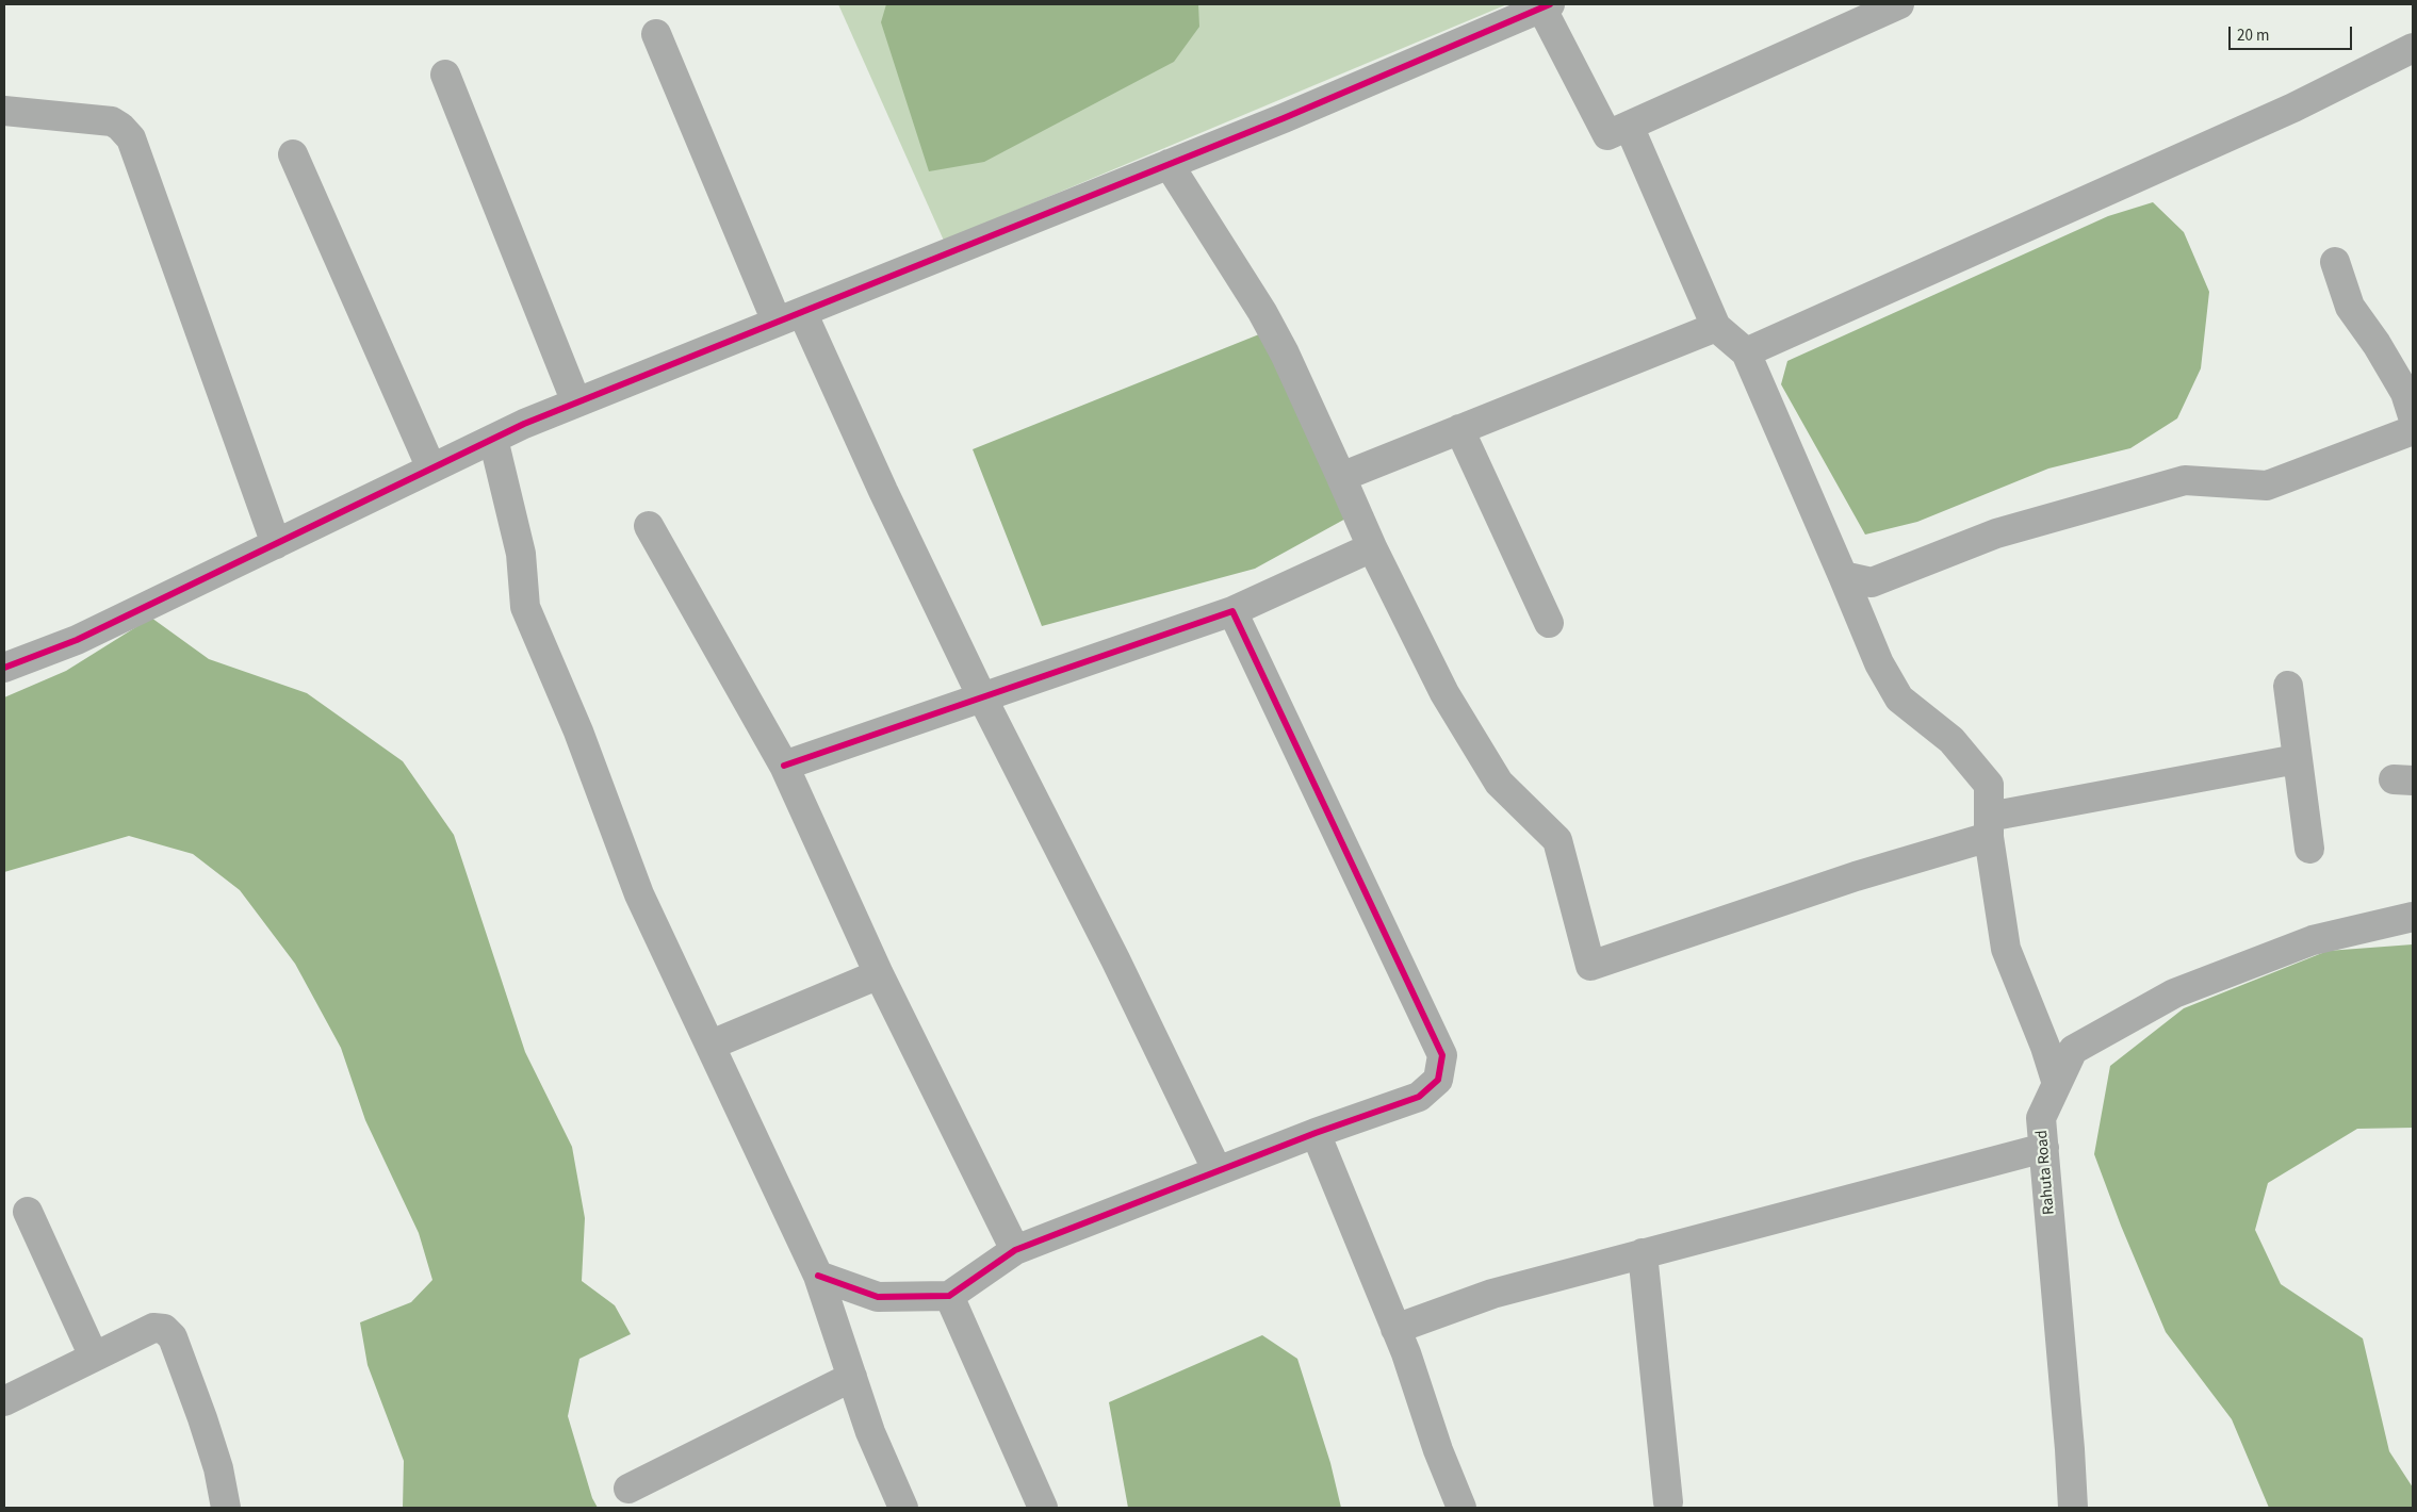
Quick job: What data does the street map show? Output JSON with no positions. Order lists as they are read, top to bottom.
{
  "streets": {
    "street": ["Rahuta Road"]
  },
  "scale_bar": "20 m"
}
